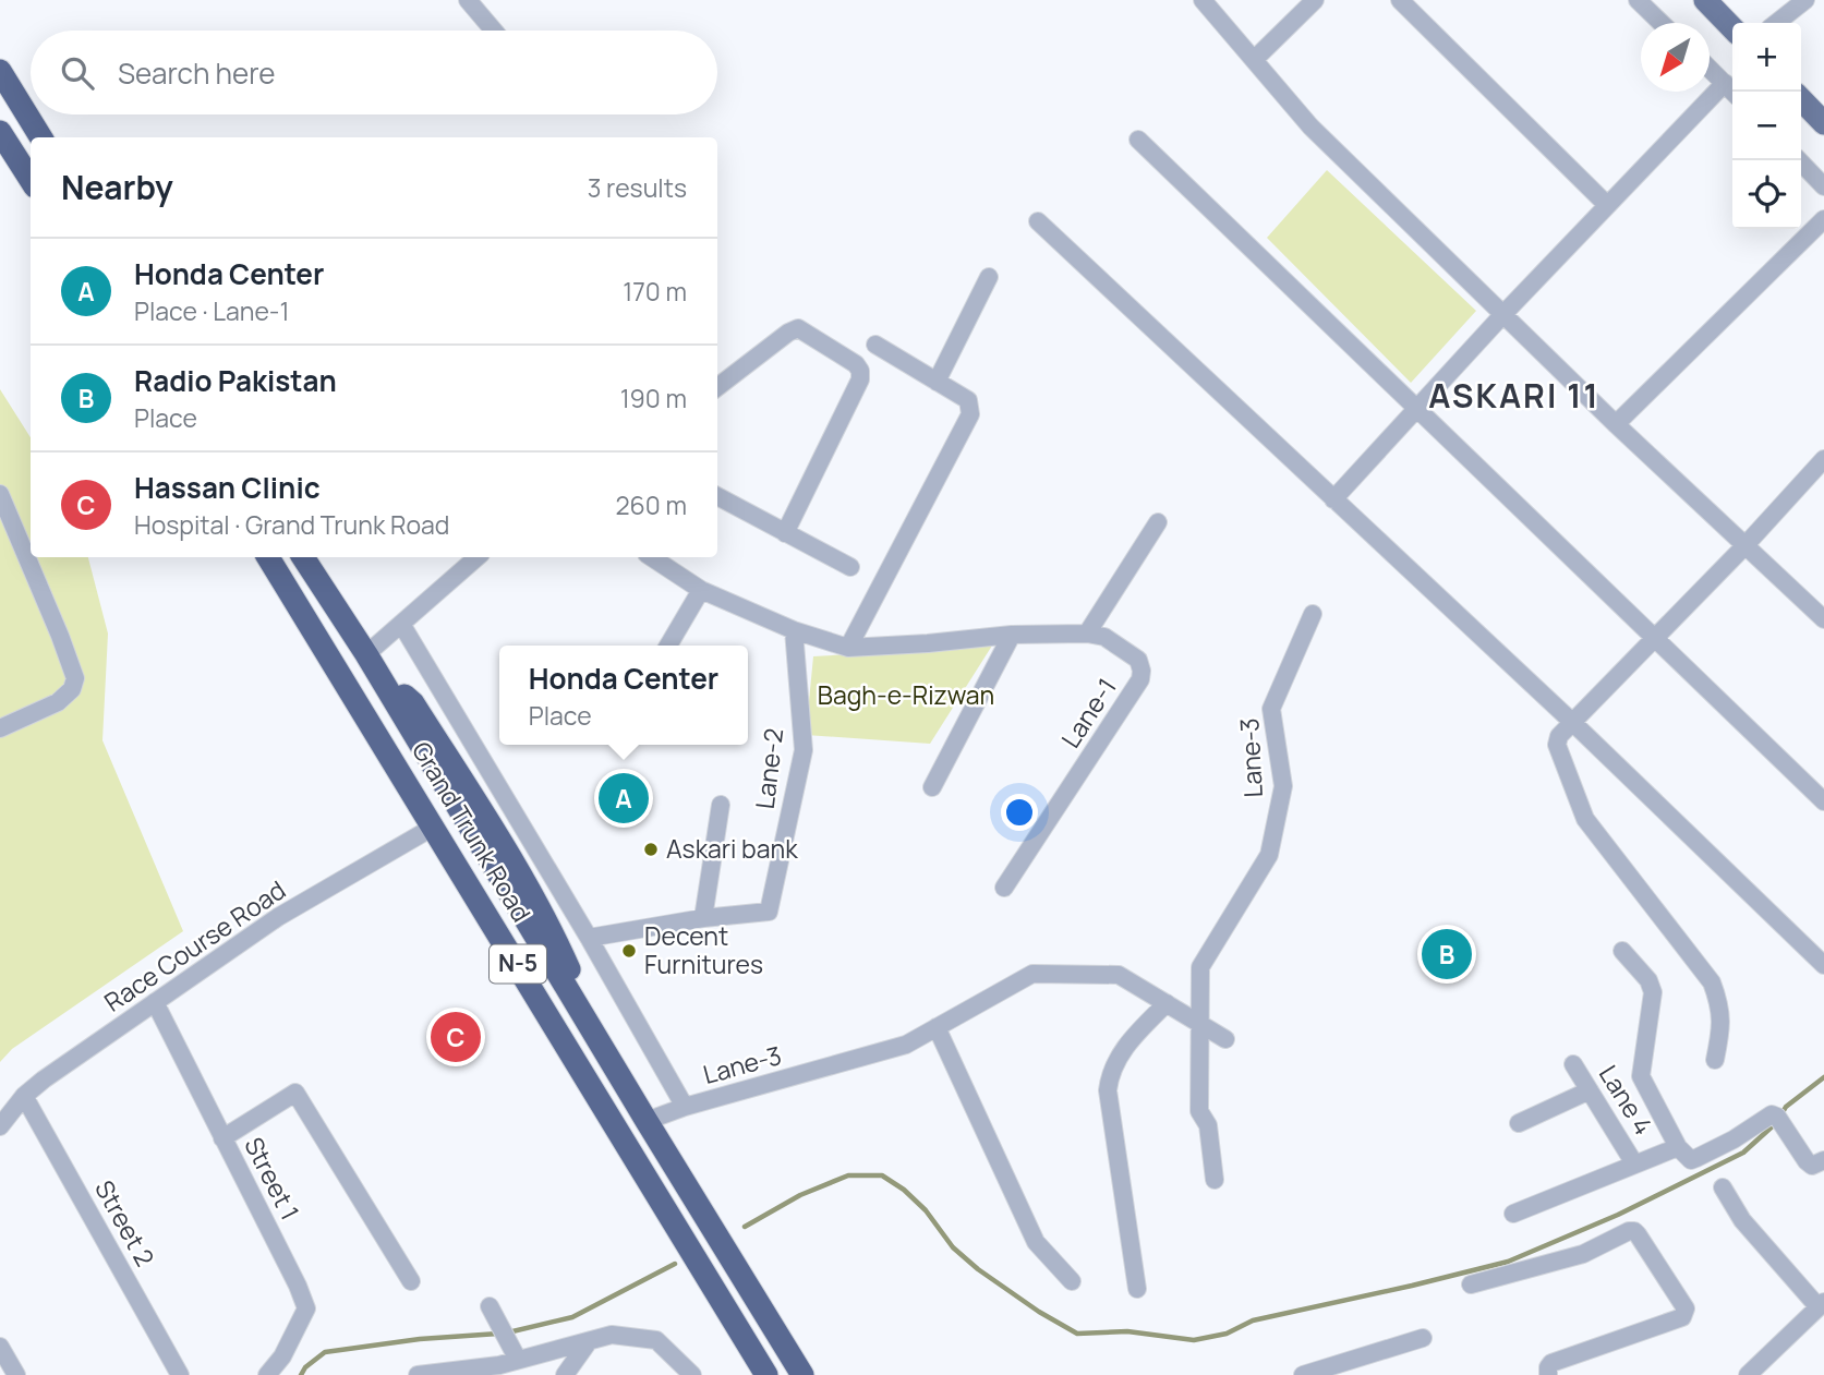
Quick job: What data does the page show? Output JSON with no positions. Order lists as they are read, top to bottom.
{
  "streets": {
    "highway": ["Grand Trunk Road", "N-5"],
    "street": [
      "Lane-1",
      "Lane-3",
      "Lane-2",
      "Race Course Road",
      "Lane 4",
      "Street 1",
      "Street 2"
    ]
  },
  "crossings": [
    ["Lane-1", "Lane-2"],
    ["Lane-3", "Grand Trunk Road"],
    ["Grand Trunk Road", "Race Course Road"],
    ["Race Course Road", "Street 1"],
    ["Race Course Road", "Street 2"]
  ],
  "districts": ["ASKARI 11"],
  "parks": ["Bagh-e-Rizwan"],
  "places": ["Askari bank", "Decent Furnitures"],
  "north": "bottom left",
  "page": {
    "map_buttons": ["+", "−"],
    "search": "Search here",
    "heading": ["Nearby", "3 results"],
    "list": [
      {
        "mark": "A",
        "name": "Honda Center",
        "note": "Place · Lane-1",
        "value": "170 m"
      },
      {
        "mark": "B",
        "name": "Radio Pakistan",
        "note": "Place",
        "value": "190 m"
      },
      {
        "mark": "C",
        "name": "Hassan Clinic",
        "note": "Hospital · Grand Trunk Road",
        "value": "260 m"
      }
    ],
    "popup": ["Honda Center", "Place"],
    "pins": ["A", "B", "C"]
  }
}
